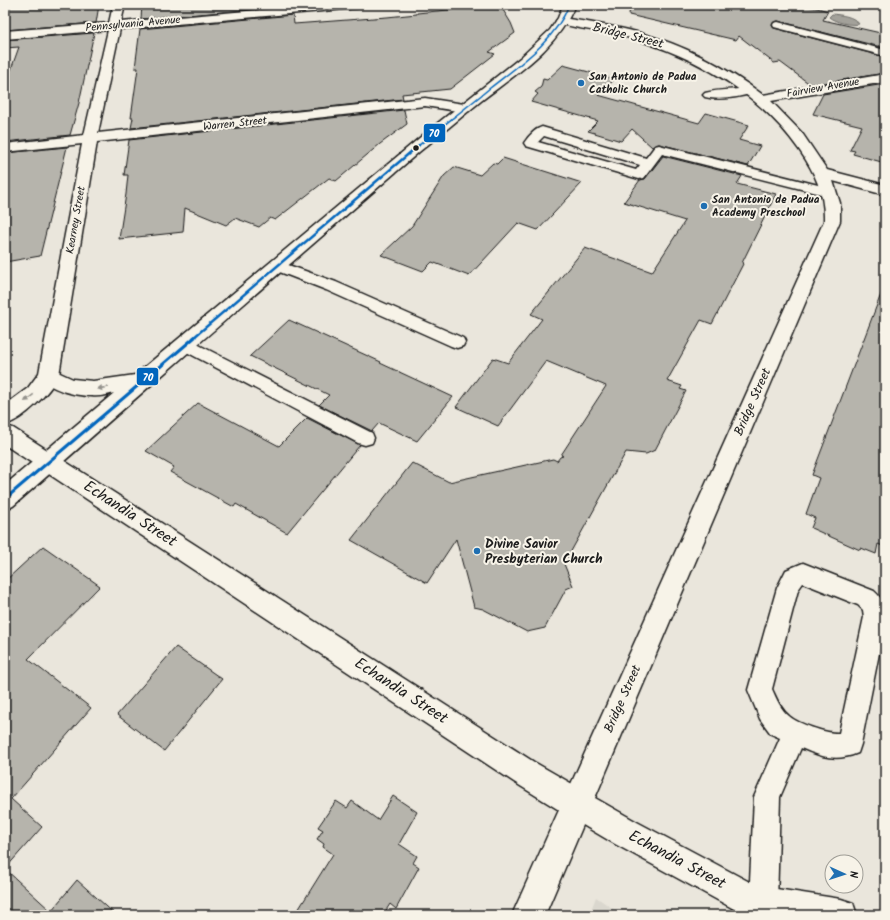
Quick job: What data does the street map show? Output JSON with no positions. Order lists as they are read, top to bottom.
{
  "streets": {
    "street": [
      "Pennsylvania Avenue",
      "Bridge Street",
      "Fairview Avenue",
      "Warren Street",
      "Kearney Street",
      "Echandia Street"
    ]
  },
  "crossings": [
    ["Pennsylvania Avenue", "Kearney Street"],
    ["Bridge Street", "Fairview Avenue"],
    ["Bridge Street", "Echandia Street"],
    ["Warren Street", "Kearney Street"]
  ],
  "places": ["San Antonio de Padua Catholic Church", "San Antonio de Padua Academy Preschool", "Divine Savior Presbyterian Church"],
  "lines": ["transit line 70"],
  "north": "right"
}
